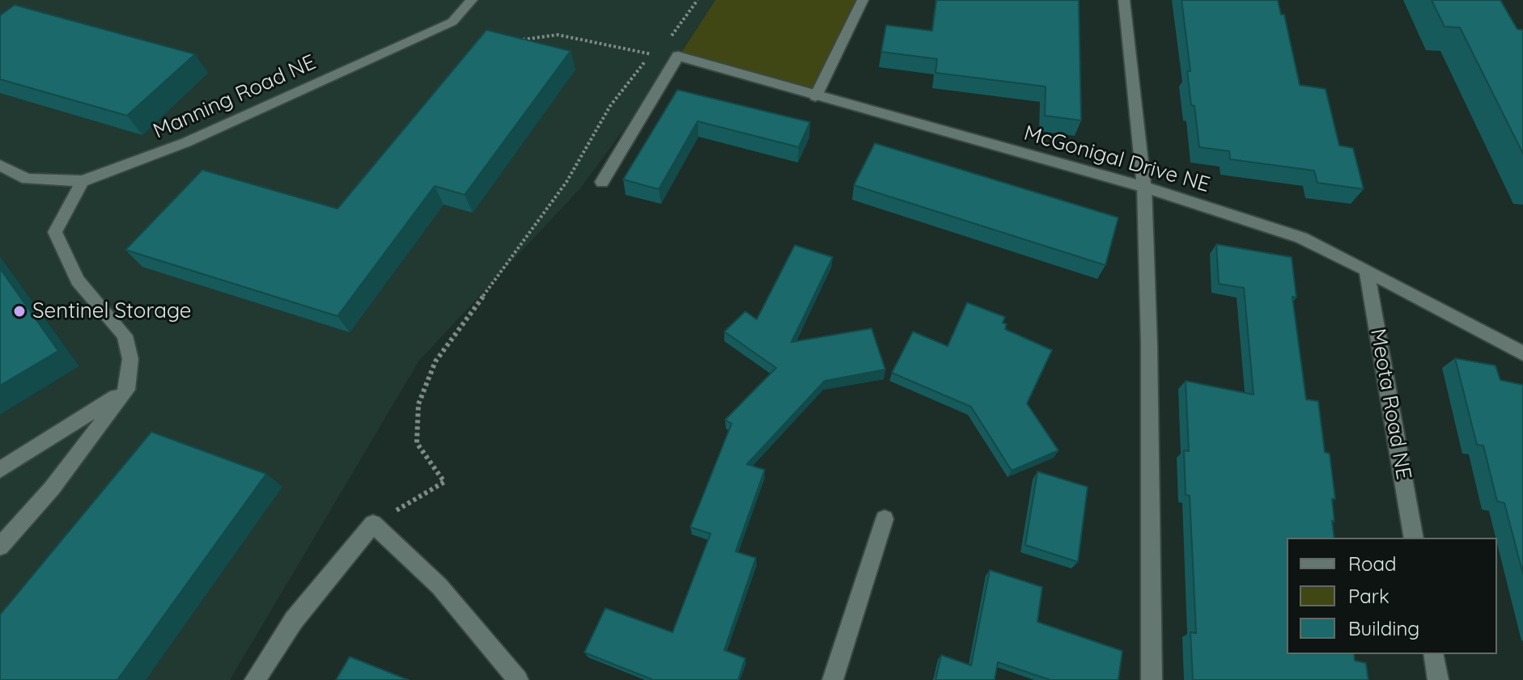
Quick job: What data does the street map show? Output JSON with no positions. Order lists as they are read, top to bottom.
{
  "streets": {
    "street": ["Manning Road NE", "McGonigal Drive NE", "Meota Road NE"]
  },
  "crossings": [
    ["McGonigal Drive NE", "Meota Road NE"]
  ],
  "places": ["Sentinel Storage"],
  "legend": ["Road", "Park", "Building"]
}
